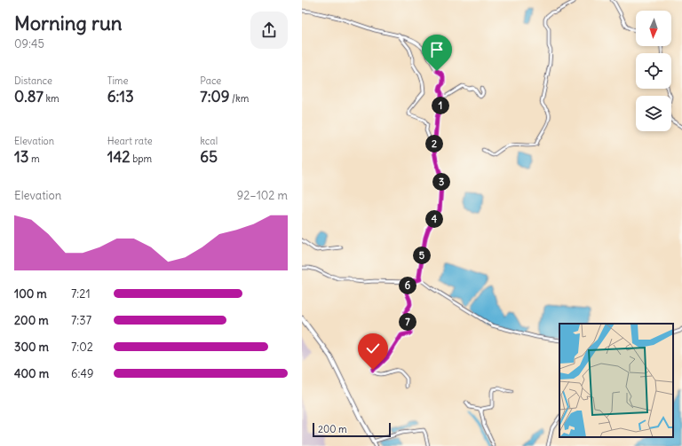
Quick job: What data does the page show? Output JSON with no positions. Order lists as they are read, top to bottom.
{
  "scale_bar": "200 m",
  "north": "bottom",
  "page": {
    "heading": ["Morning run", "09:45"],
    "stats": [
      ["Distance", "0.87 km"],
      ["Time", "6:13"],
      ["Pace", "7:09 /km"],
      ["Elevation", "13 m"],
      ["Heart rate", "142 bpm"],
      ["kcal", "65"]
    ],
    "pins": [
      "1",
      "2",
      "3",
      "4",
      "5",
      "6",
      "7"
    ],
    "chart": ["Elevation", "92–102 m"],
    "list": [
      {
        "name": "100 m",
        "note": "7:21"
      },
      {
        "name": "200 m",
        "note": "7:37"
      },
      {
        "name": "300 m",
        "note": "7:02"
      },
      {
        "name": "400 m",
        "note": "6:49"
      }
    ],
    "scale": "200 m"
  }
}
